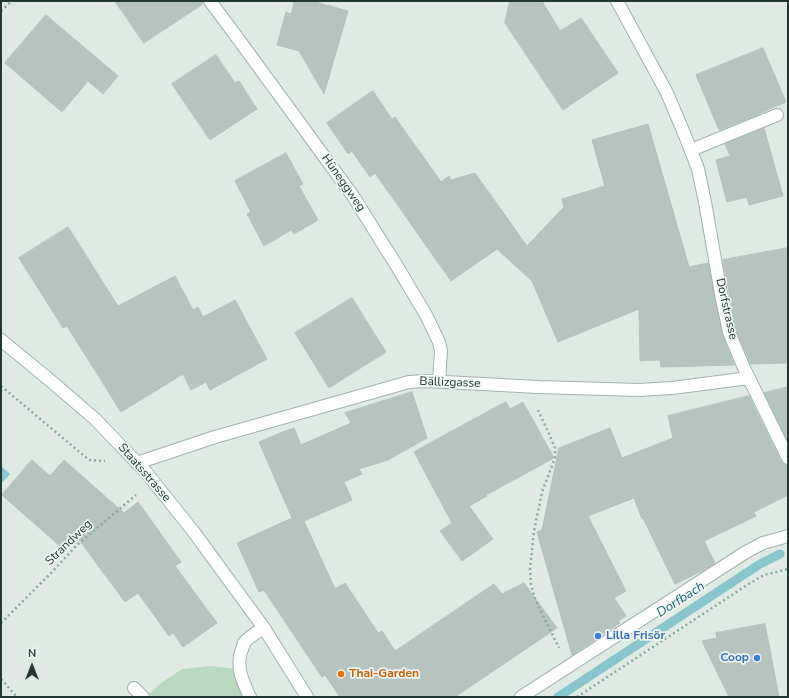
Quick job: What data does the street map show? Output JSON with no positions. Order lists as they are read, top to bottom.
{
  "streets": {
    "street": [
      "Hüneggweg",
      "Dorfstrasse",
      "Bällizgasse",
      "Staatsstrasse"
    ],
    "path": ["Strandweg"]
  },
  "crossings": [
    ["Hüneggweg", "Bällizgasse"],
    ["Dorfstrasse", "Bällizgasse"],
    ["Bällizgasse", "Staatsstrasse"],
    ["Staatsstrasse", "Strandweg"]
  ],
  "water": ["Dorfbach"],
  "places": ["Lilla Frisör", "Coop", "Thai-Garden"],
  "north": "top"
}
